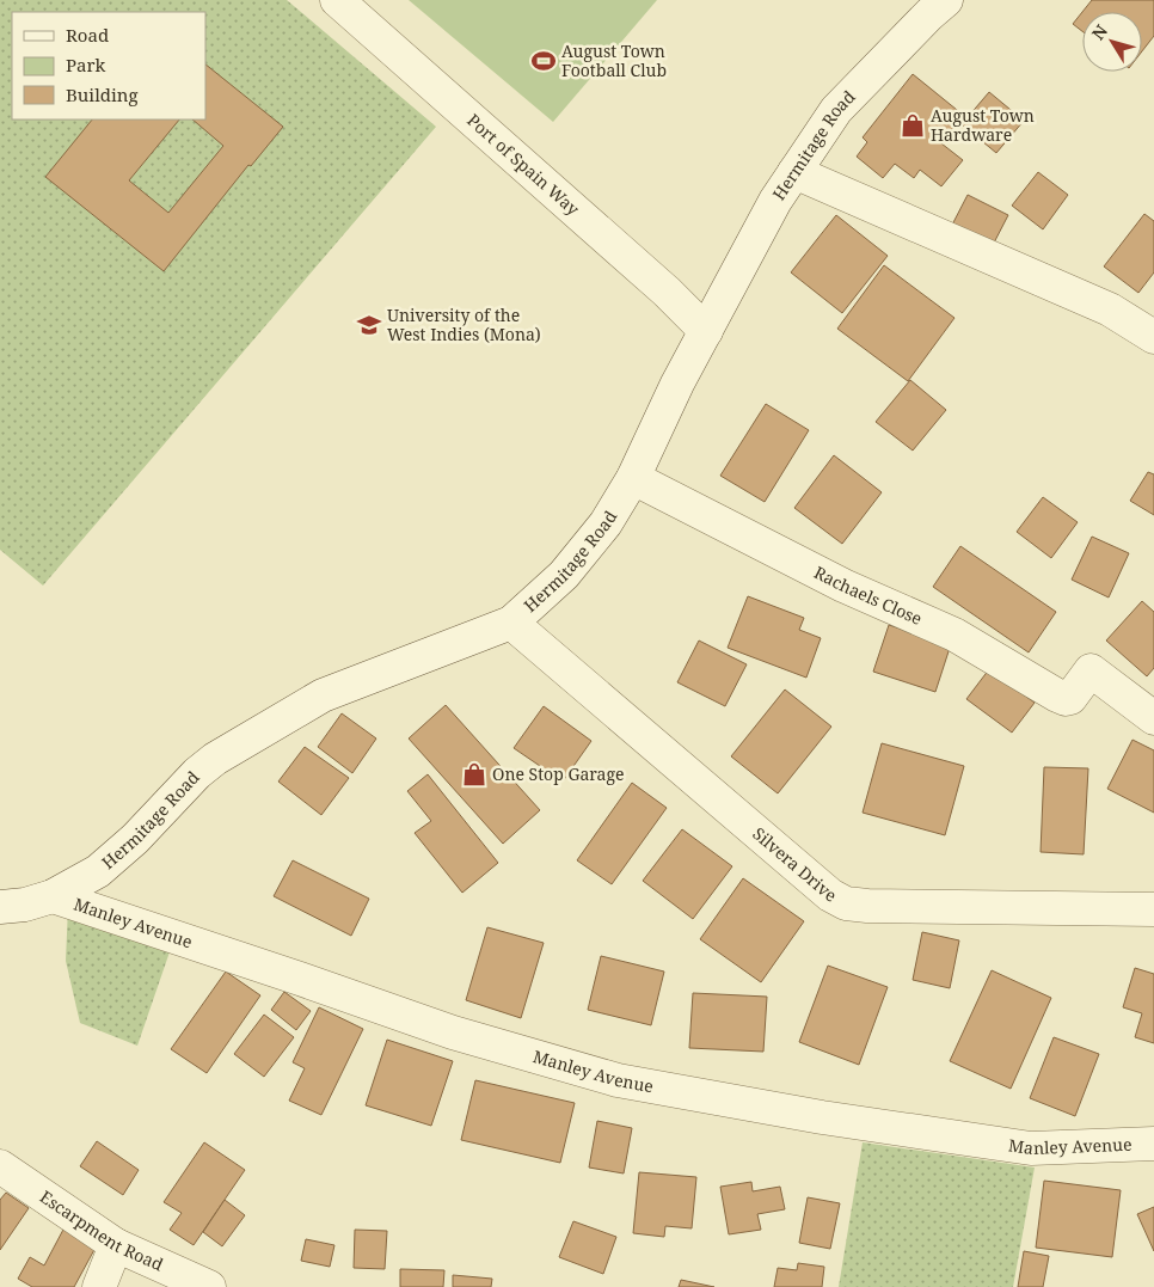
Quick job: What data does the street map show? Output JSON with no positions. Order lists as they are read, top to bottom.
{
  "streets": {
    "street": [
      "Hermitage Road",
      "Port of Spain Way",
      "Rachaels Close",
      "Silvera Drive",
      "Manley Avenue",
      "Escarpment Road"
    ]
  },
  "crossings": [
    ["Hermitage Road", "Port of Spain Way"],
    ["Hermitage Road", "Rachaels Close"],
    ["Hermitage Road", "Silvera Drive"],
    ["Hermitage Road", "Manley Avenue"]
  ],
  "places": {
    "sports": ["August Town Football Club"],
    "shop": ["August Town Hardware", "One Stop Garage"],
    "school or university": ["University of the West Indies (Mona)"]
  },
  "legend": ["Road", "Park", "Building"],
  "north": "top left"
}
